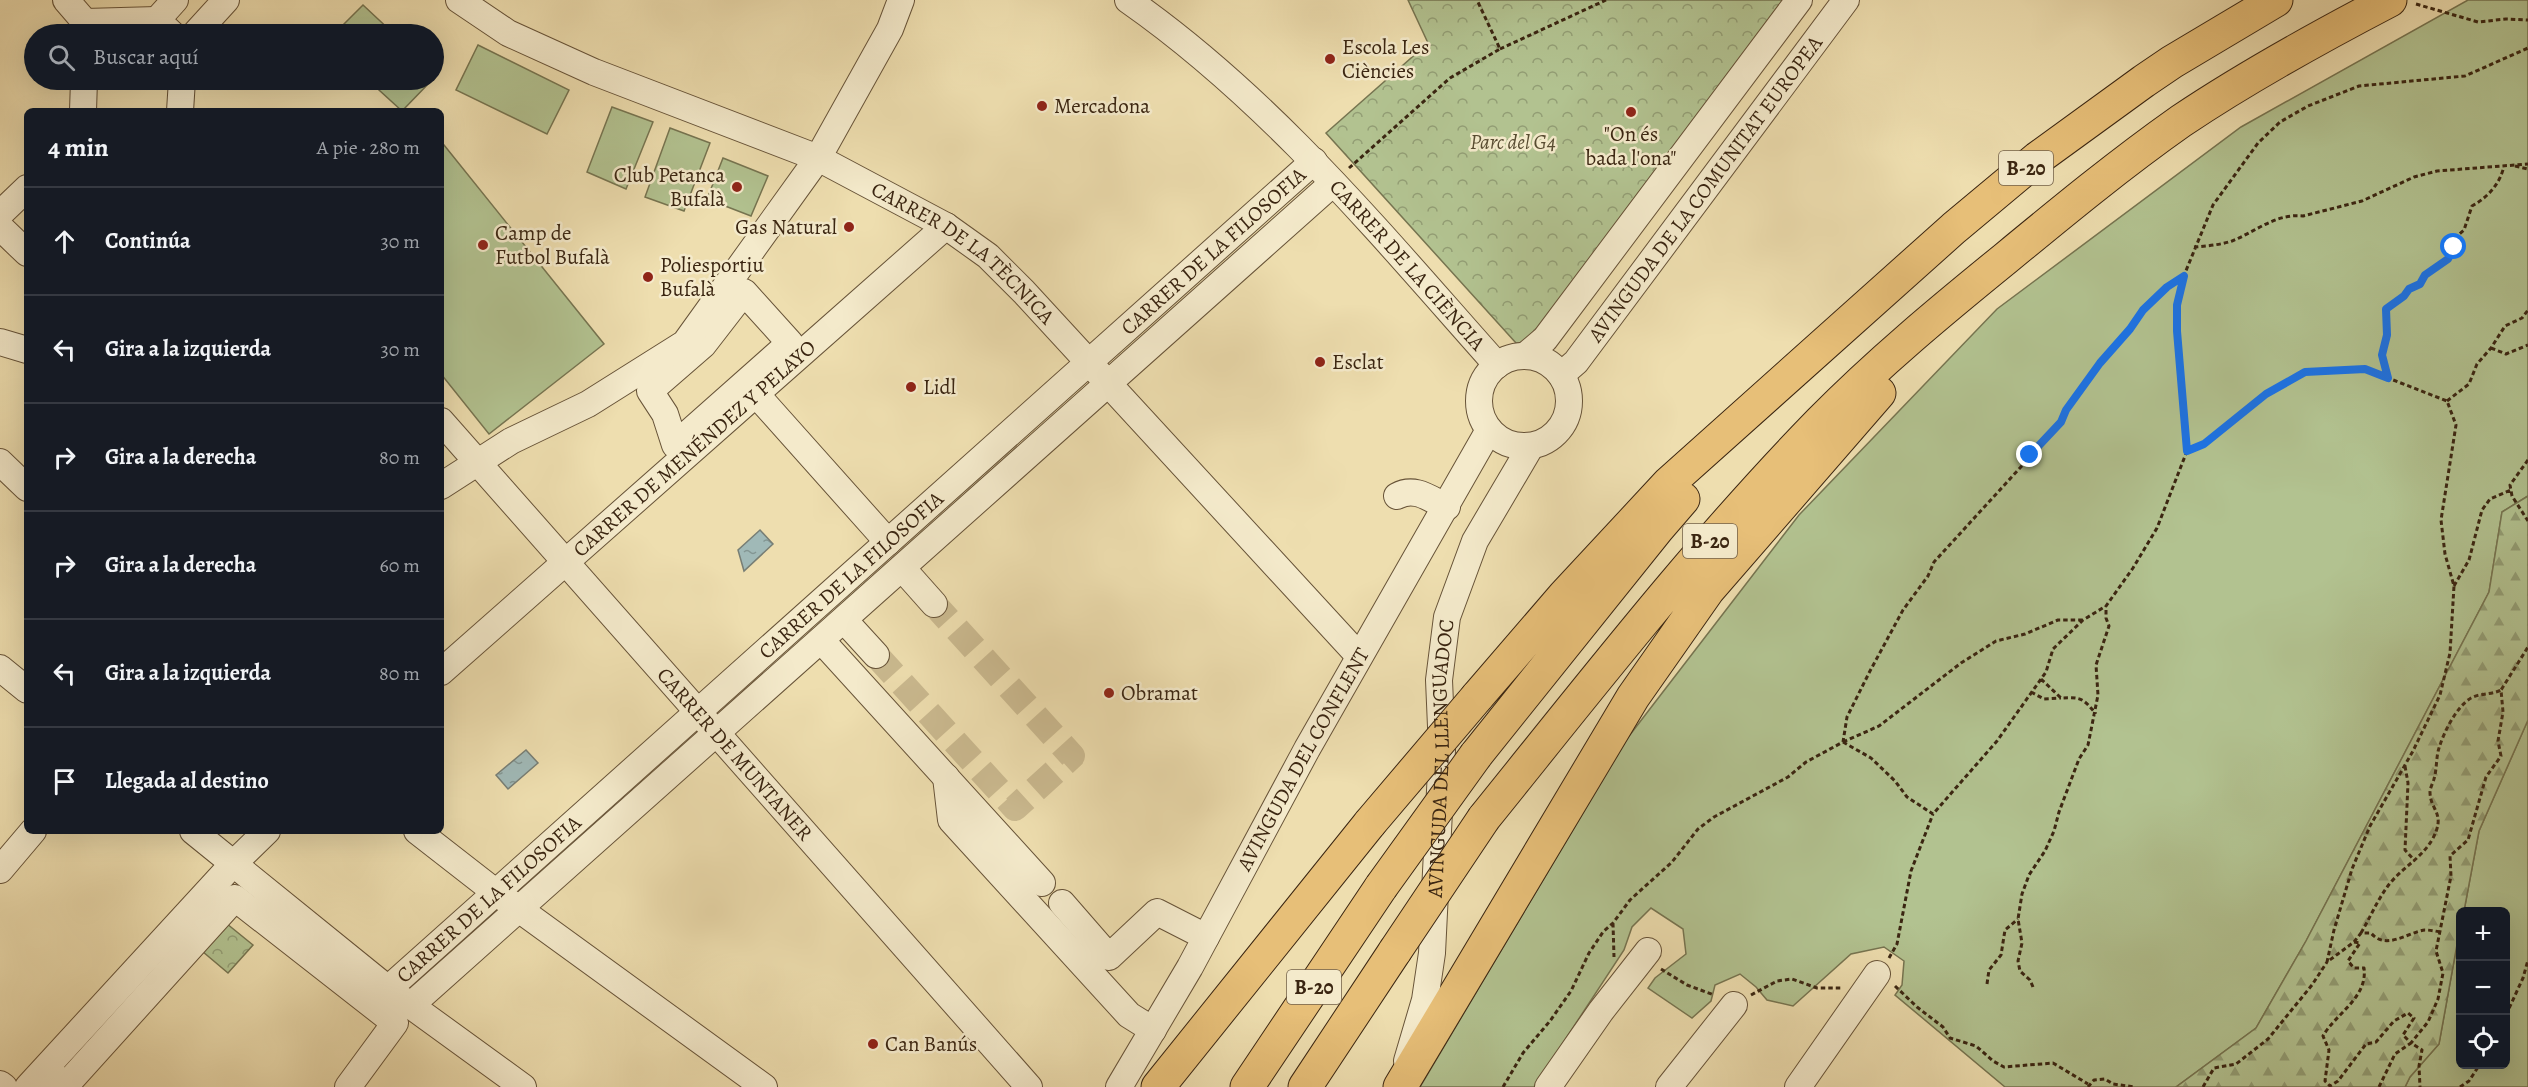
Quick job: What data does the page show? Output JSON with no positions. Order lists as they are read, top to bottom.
{
  "streets": {
    "highway": ["B-20"],
    "street": [
      "AVINGUDA DE LA COMUNITAT EUROPEA",
      "CARRER DE LA FILOSOFIA",
      "CARRER DE LA TÈCNICA",
      "CARRER DE LA CIÈNCIA",
      "CARRER DE MENÉNDEZ Y PELAYO",
      "CARRER DE MUNTANER",
      "AVINGUDA DEL CONFLENT",
      "AVINGUDA DEL LLENGUADOC"
    ]
  },
  "crossings": [
    ["AVINGUDA DE LA COMUNITAT EUROPEA", "CARRER DE LA CIÈNCIA"],
    ["AVINGUDA DE LA COMUNITAT EUROPEA", "AVINGUDA DEL CONFLENT"],
    ["AVINGUDA DE LA COMUNITAT EUROPEA", "AVINGUDA DEL LLENGUADOC"],
    ["CARRER DE LA FILOSOFIA", "CARRER DE LA TÈCNICA"],
    ["CARRER DE LA FILOSOFIA", "CARRER DE LA CIÈNCIA"],
    ["CARRER DE LA FILOSOFIA", "CARRER DE MUNTANER"],
    ["CARRER DE LA TÈCNICA", "CARRER DE MENÉNDEZ Y PELAYO"],
    ["CARRER DE LA TÈCNICA", "AVINGUDA DEL CONFLENT"],
    ["CARRER DE LA CIÈNCIA", "AVINGUDA DEL CONFLENT"],
    ["CARRER DE LA CIÈNCIA", "AVINGUDA DEL LLENGUADOC"],
    ["CARRER DE MENÉNDEZ Y PELAYO", "CARRER DE MUNTANER"],
    ["AVINGUDA DEL CONFLENT", "AVINGUDA DEL LLENGUADOC"]
  ],
  "parks": ["Parc del G4"],
  "places": [
    "Escola Les Ciències",
    "Mercadona",
    "\"On és bada l'ona\"",
    "Club Petanca Bufalà",
    "Gas Natural",
    "Camp de Futbol Bufalà",
    "Poliesportiu Bufalà",
    "Esclat",
    "Lidl",
    "Obramat",
    "Can Banús"
  ],
  "page": {
    "search": "Buscar aquí",
    "heading": ["4 min", "A pie · 280 m"],
    "list": [
      ["Continúa", "30 m"],
      ["Gira a la izquierda", "30 m"],
      ["Gira a la derecha", "80 m"],
      ["Gira a la derecha", "60 m"],
      ["Gira a la izquierda", "80 m"],
      "Llegada al destino"
    ],
    "map_buttons": ["+", "−"]
  }
}
